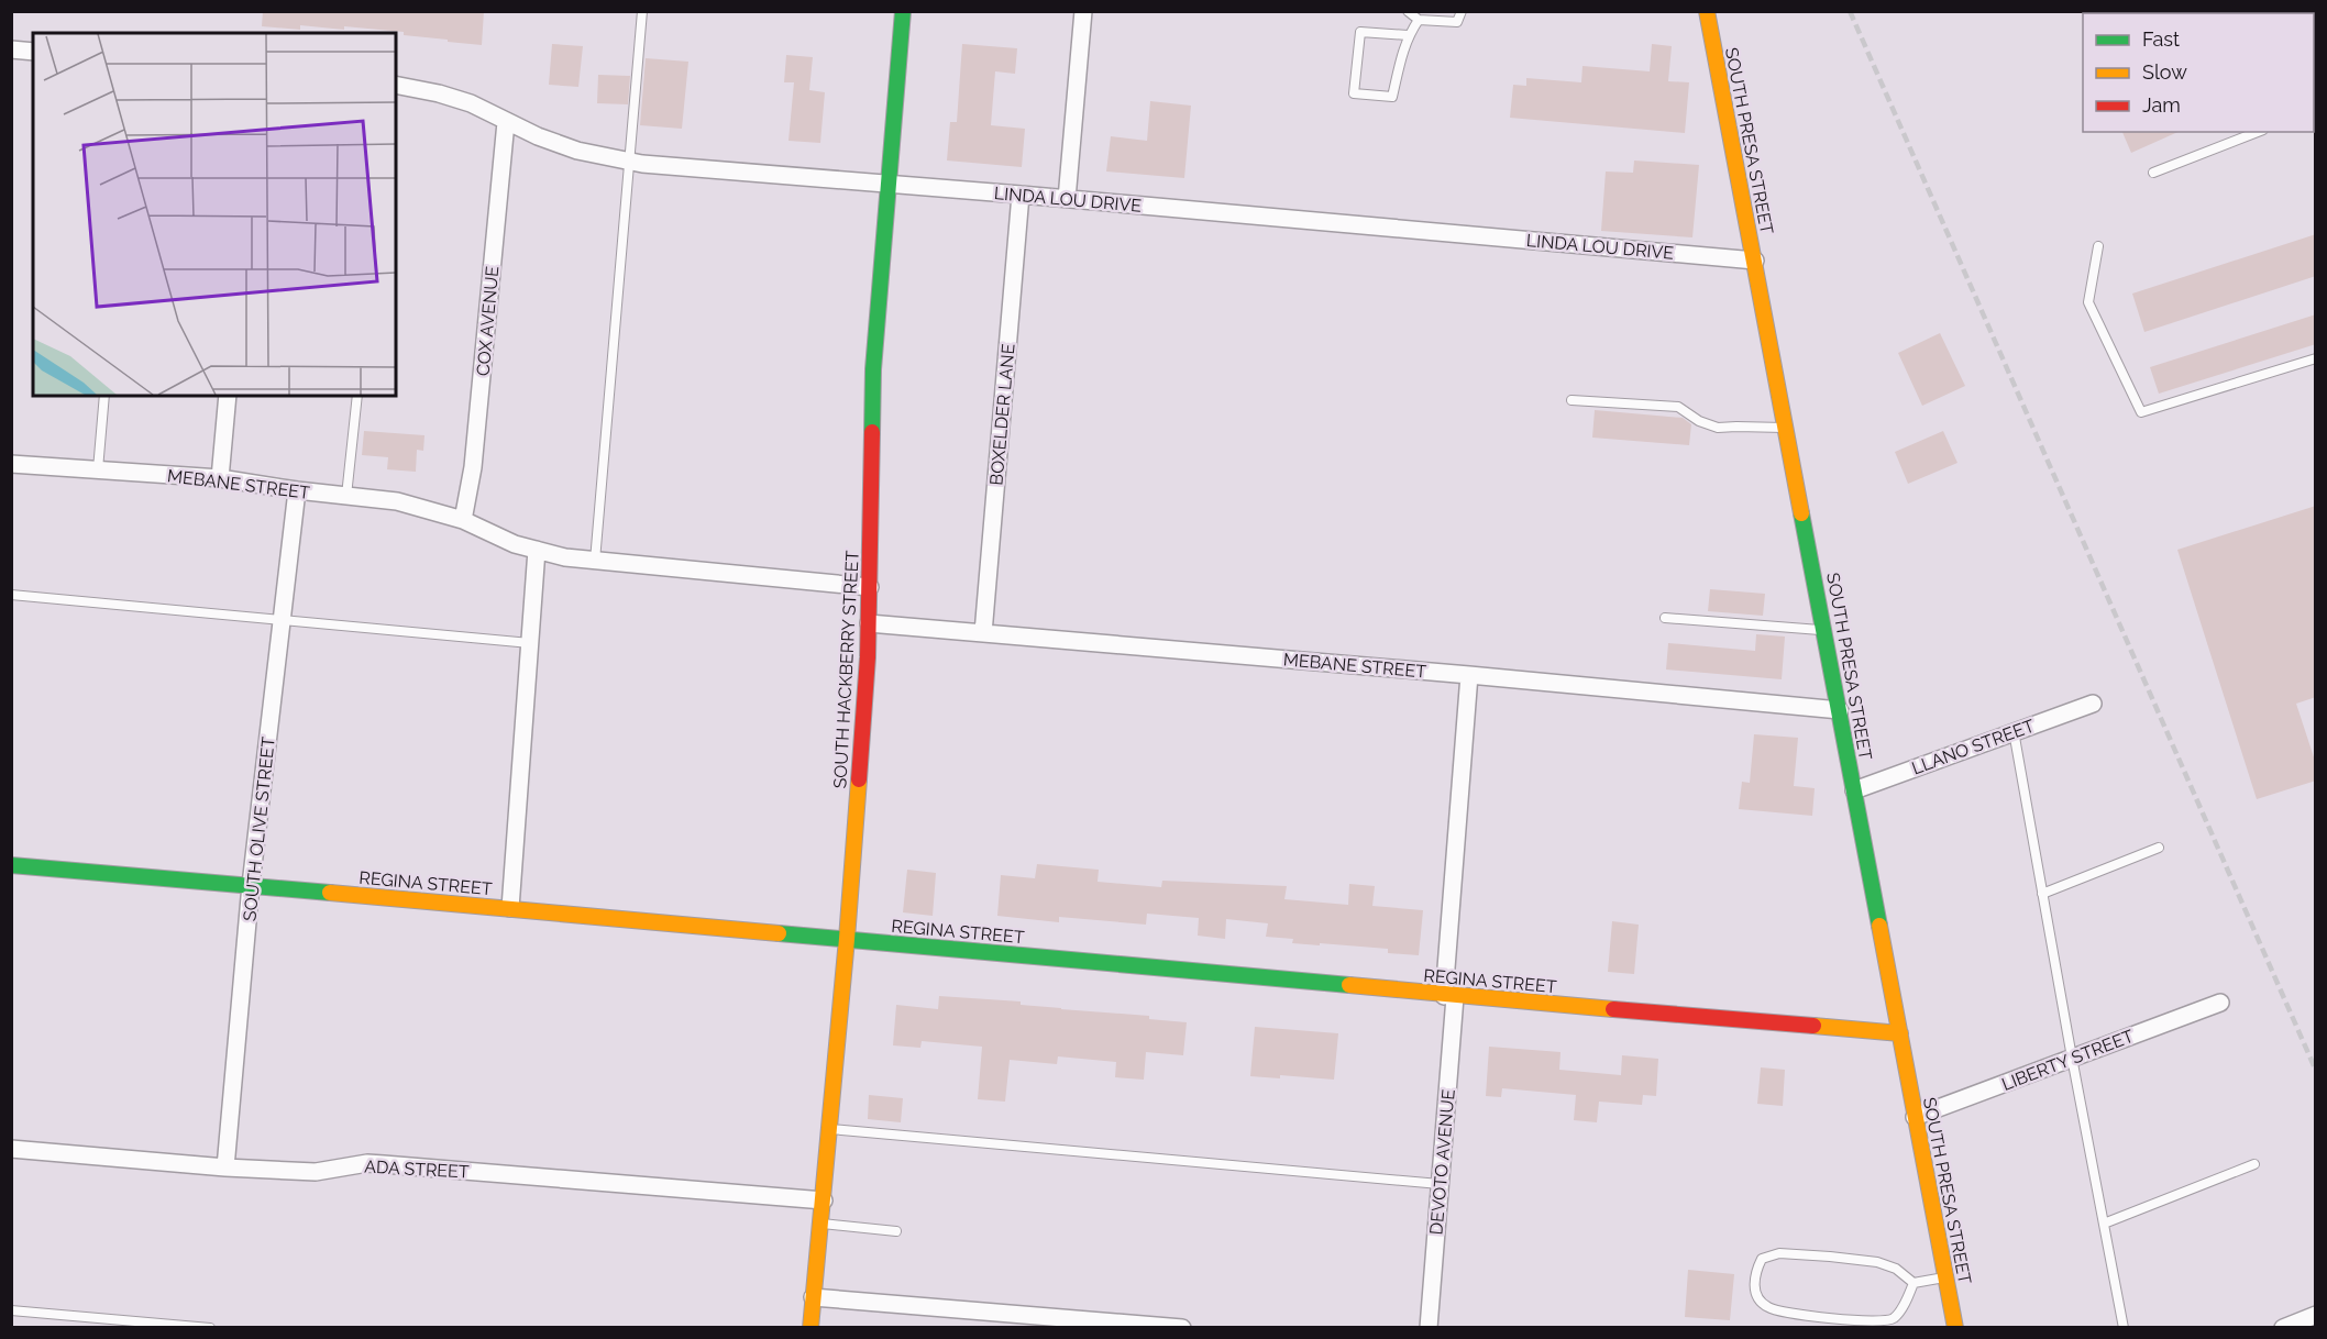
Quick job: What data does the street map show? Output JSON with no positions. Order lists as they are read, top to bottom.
{
  "streets": {
    "main road": ["SOUTH PRESA STREET", "SOUTH HACKBERRY STREET", "REGINA STREET"],
    "street": [
      "LINDA LOU DRIVE",
      "COX AVENUE",
      "BOXELDER LANE",
      "MEBANE STREET",
      "LLANO STREET",
      "SOUTH OLIVE STREET",
      "LIBERTY STREET",
      "DEVOTO AVENUE",
      "ADA STREET"
    ]
  },
  "crossings": [
    ["SOUTH PRESA STREET", "LINDA LOU DRIVE"],
    ["SOUTH PRESA STREET", "MEBANE STREET"],
    ["SOUTH PRESA STREET", "LLANO STREET"],
    ["SOUTH PRESA STREET", "REGINA STREET"],
    ["SOUTH PRESA STREET", "LIBERTY STREET"],
    ["LINDA LOU DRIVE", "COX AVENUE"],
    ["LINDA LOU DRIVE", "BOXELDER LANE"],
    ["LINDA LOU DRIVE", "SOUTH HACKBERRY STREET"],
    ["COX AVENUE", "MEBANE STREET"],
    ["BOXELDER LANE", "MEBANE STREET"],
    ["MEBANE STREET", "SOUTH HACKBERRY STREET"],
    ["MEBANE STREET", "SOUTH OLIVE STREET"],
    ["MEBANE STREET", "DEVOTO AVENUE"],
    ["SOUTH HACKBERRY STREET", "REGINA STREET"],
    ["SOUTH HACKBERRY STREET", "ADA STREET"],
    ["SOUTH OLIVE STREET", "REGINA STREET"],
    ["SOUTH OLIVE STREET", "ADA STREET"],
    ["REGINA STREET", "DEVOTO AVENUE"]
  ],
  "legend": ["Fast", "Slow", "Jam"]
}
